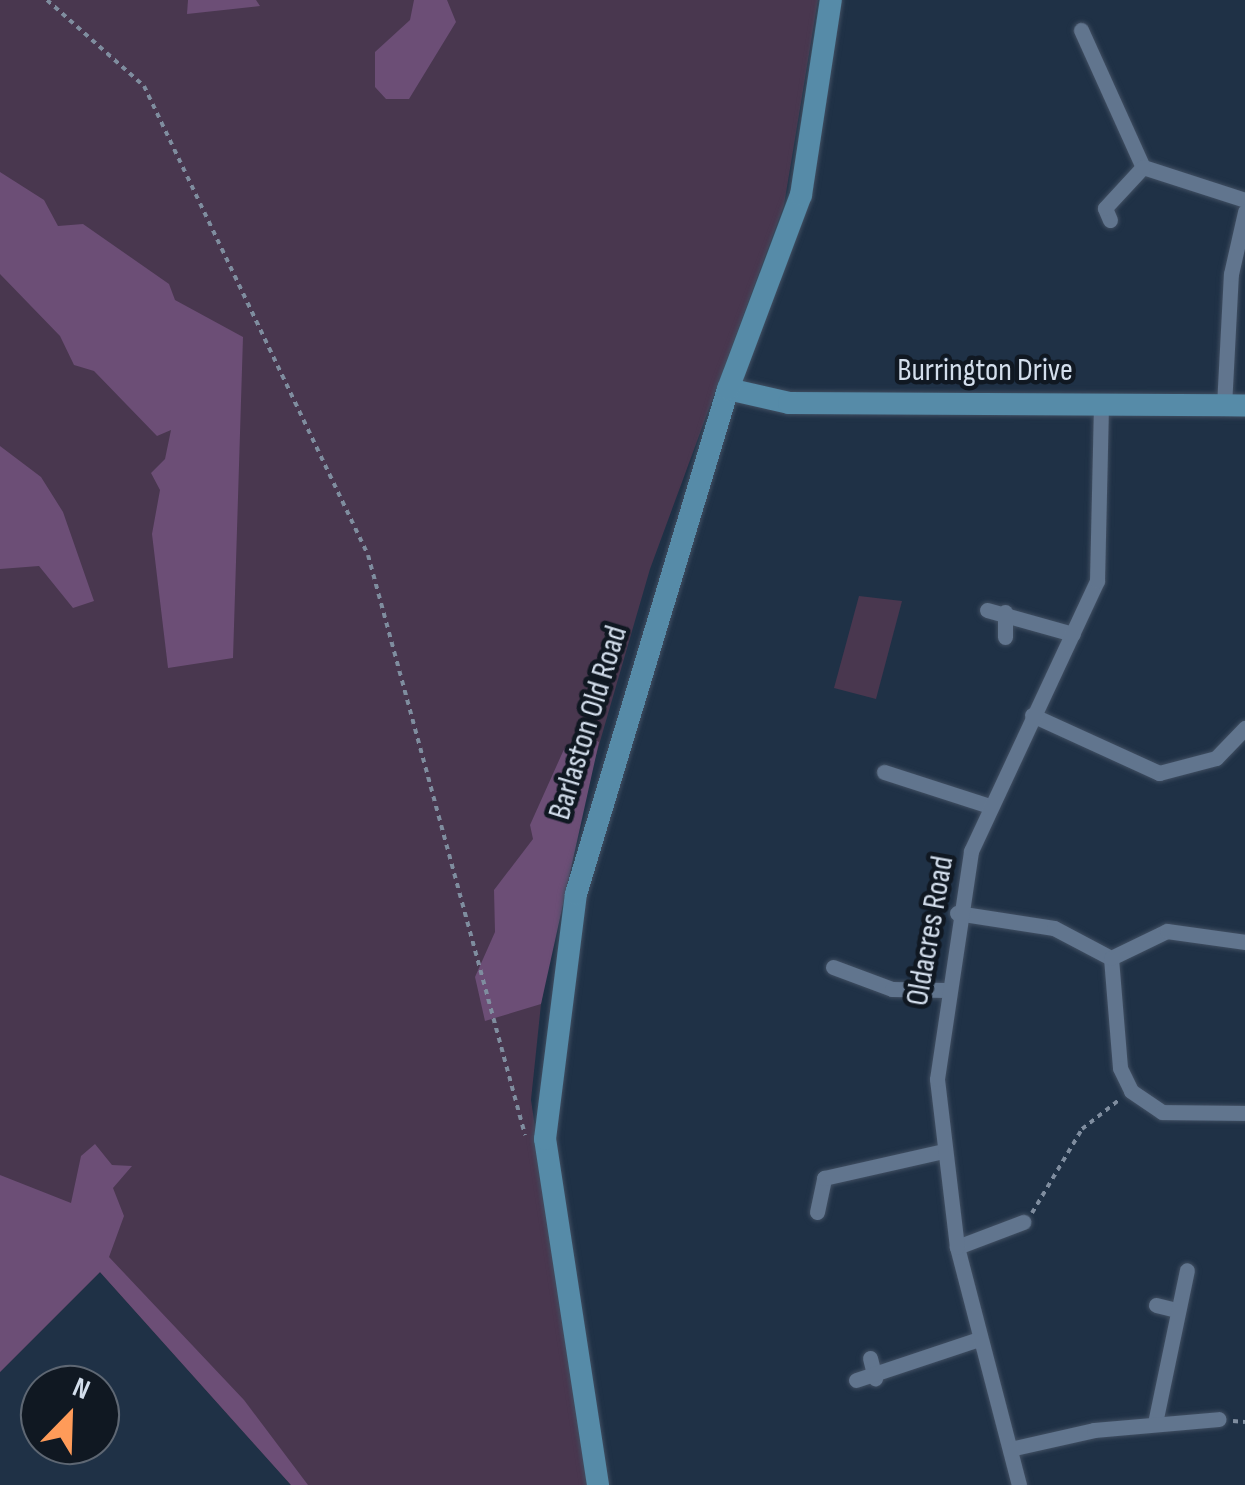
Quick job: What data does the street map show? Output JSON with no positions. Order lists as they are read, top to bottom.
{
  "streets": {
    "street": ["Burrington Drive", "Barlaston Old Road", "Oldacres Road"]
  },
  "crossings": [
    ["Burrington Drive", "Barlaston Old Road"],
    ["Burrington Drive", "Oldacres Road"]
  ],
  "north": "top right"
}
